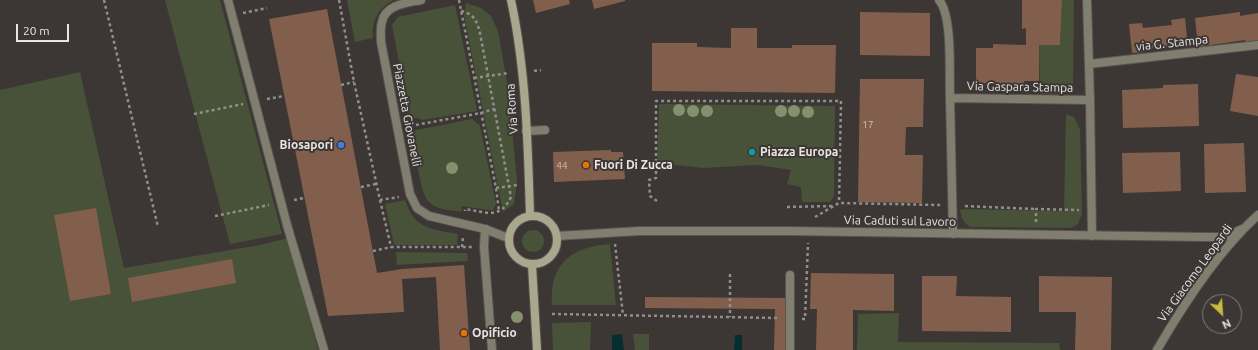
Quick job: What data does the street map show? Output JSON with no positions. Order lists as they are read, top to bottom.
{
  "streets": {
    "street": [
      "via G. Stampa",
      "Via Gaspara Stampa",
      "Via Roma",
      "Piazzetta Giovanelli",
      "Via Caduti sul Lavoro",
      "Via Giacomo Leopardi"
    ]
  },
  "crossings": [
    ["via G. Stampa", "Via Gaspara Stampa"],
    ["Via Gaspara Stampa", "Via Caduti sul Lavoro"],
    ["Via Roma", "Piazzetta Giovanelli"],
    ["Via Roma", "Via Caduti sul Lavoro"],
    ["Piazzetta Giovanelli", "Via Caduti sul Lavoro"],
    ["Via Caduti sul Lavoro", "Via Giacomo Leopardi"]
  ],
  "places": [
    "Biosapori",
    "Piazza Europa",
    "Fuori Di Zucca",
    "Opificio"
  ],
  "house_numbers": ["17", "44"],
  "scale_bar": "20 m",
  "north": "bottom right"
}
